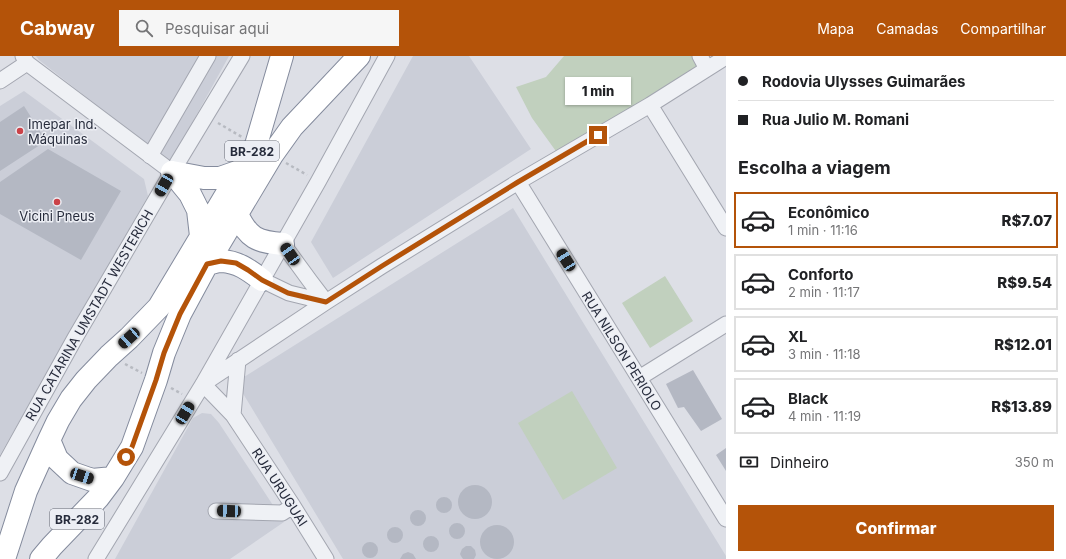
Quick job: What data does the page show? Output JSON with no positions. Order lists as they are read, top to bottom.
{
  "streets": {
    "highway": ["BR-282"],
    "street": ["RUA CATARINA UMSTADT WESTERICH", "RUA NILSON PERIOLO", "RUA URUGUAI"]
  },
  "places": ["Imepar Ind. Máquinas", "Vicini Pneus"],
  "page": {
    "header": "Cabway",
    "search": "Pesquisar aqui",
    "nav": ["Mapa", "Camadas", "Compartilhar"],
    "banner": ["Rodovia Ulysses Guimarães", "Rua Julio M. Romani"],
    "bubble": "1 min",
    "heading": "Escolha a viagem",
    "list": [
      {
        "name": "Econômico",
        "note": "1 min · 11:16",
        "value": "R$7.07"
      },
      {
        "name": "Conforto",
        "note": "2 min · 11:17",
        "value": "R$9.54"
      },
      {
        "name": "XL",
        "note": "3 min · 11:18",
        "value": "R$12.01"
      },
      {
        "name": "Black",
        "note": "4 min · 11:19",
        "value": "R$13.89"
      }
    ],
    "pay": ["Dinheiro", "350 m"],
    "buttons": "Confirmar"
  }
}
